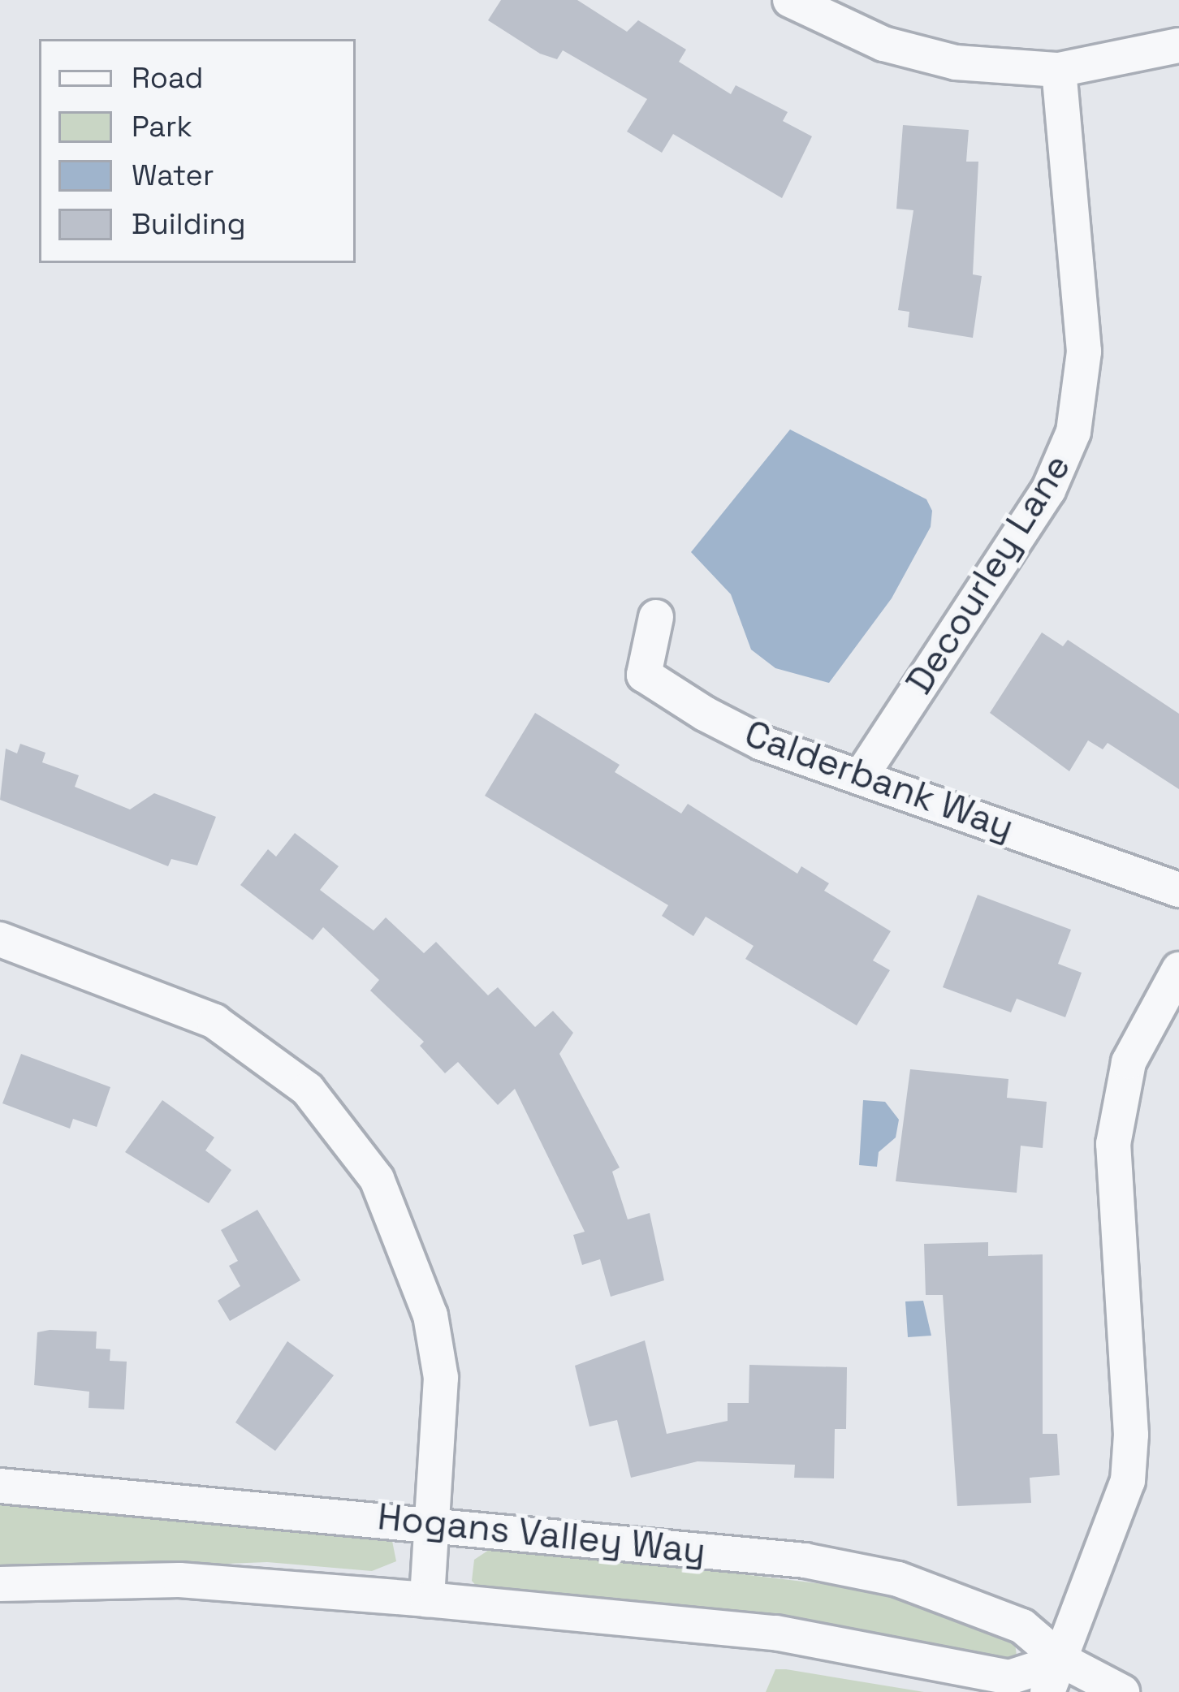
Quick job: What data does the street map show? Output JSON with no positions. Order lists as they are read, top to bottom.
{
  "streets": {
    "street": ["Decourley Lane", "Calderbank Way", "Hogans Valley Way"]
  },
  "crossings": [
    ["Decourley Lane", "Calderbank Way"]
  ],
  "legend": [
    "Road",
    "Park",
    "Water",
    "Building"
  ]
}
